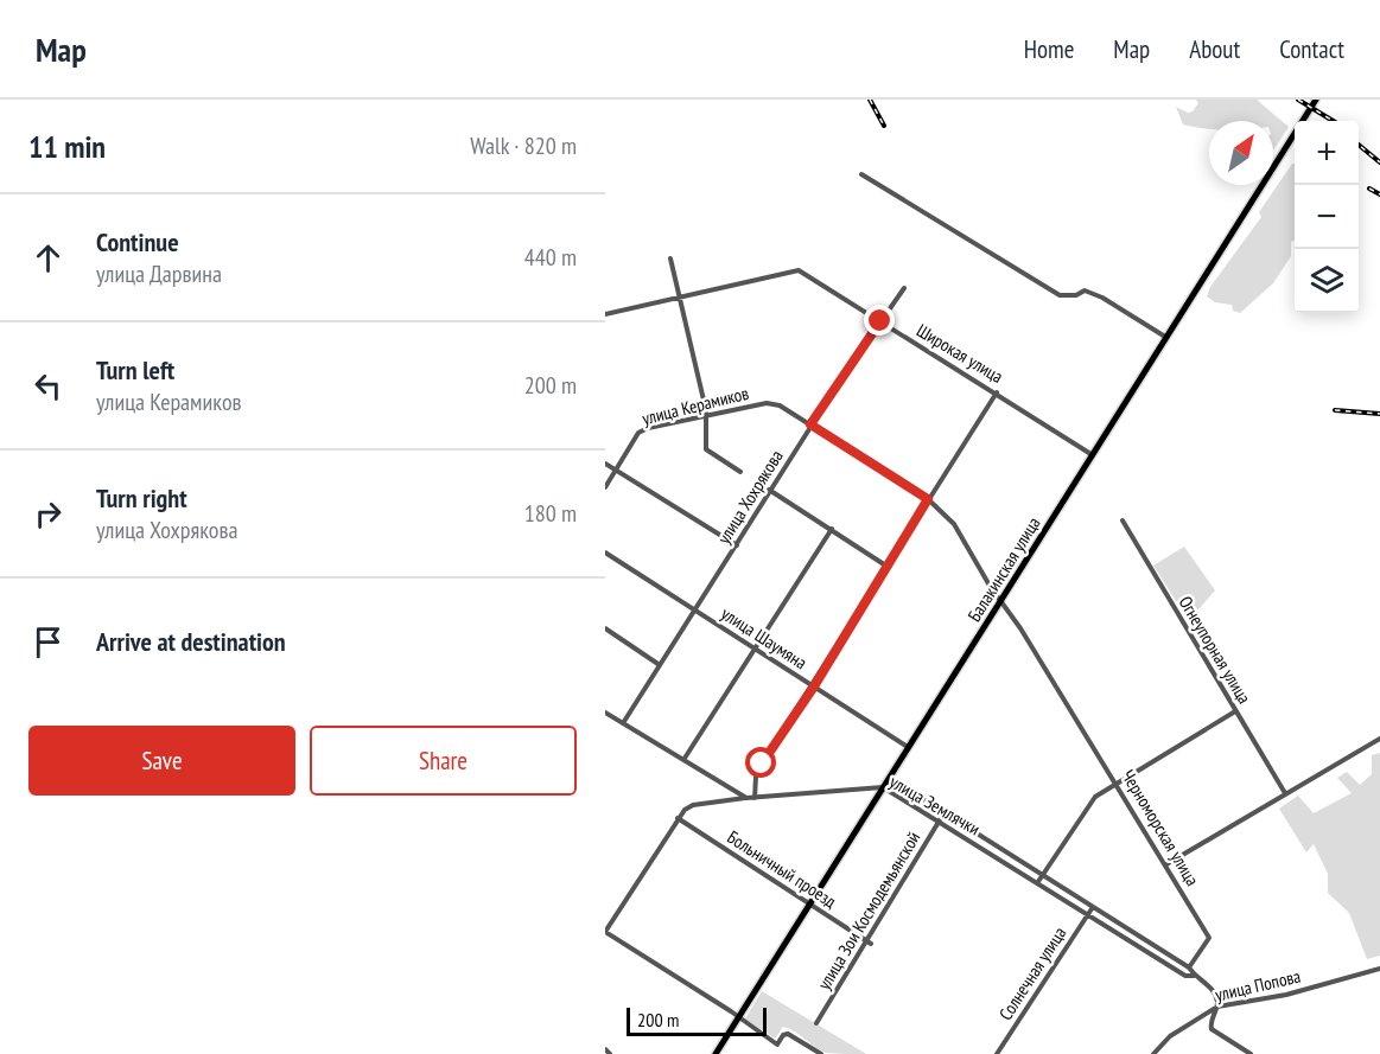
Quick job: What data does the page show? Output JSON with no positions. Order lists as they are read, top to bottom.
{
  "streets": {
    "main road": ["Балакинская улица"],
    "street": [
      "Широкая улица",
      "улица Керамиков",
      "улица Хохрякова",
      "улица Шаумяна",
      "Огнеупорная улица",
      "улица Землячки",
      "Черноморская улица",
      "Больничный проезд",
      "улица Зои Космодемьянской",
      "Солнечная улица",
      "улица Попова"
    ]
  },
  "crossings": [
    ["Широкая улица", "улица Хохрякова"],
    ["Широкая улица", "Балакинская улица"],
    ["улица Керамиков", "улица Хохрякова"],
    ["улица Керамиков", "Балакинская улица"],
    ["улица Керамиков", "Черноморская улица"],
    ["улица Хохрякова", "улица Шаумяна"],
    ["Балакинская улица", "улица Шаумяна"],
    ["Балакинская улица", "улица Землячки"],
    ["Балакинская улица", "Черноморская улица"],
    ["Балакинская улица", "Больничный проезд"],
    ["улица Землячки", "Черноморская улица"],
    ["улица Землячки", "Больничный проезд"],
    ["улица Землячки", "улица Зои Космодемьянской"],
    ["улица Землячки", "Солнечная улица"],
    ["Больничный проезд", "улица Зои Космодемьянской"]
  ],
  "scale_bar": "200 m",
  "north": "top right",
  "page": {
    "header": "Map",
    "nav": [
      "Home",
      "Map",
      "About",
      "Contact"
    ],
    "heading": ["11 min", "Walk · 820 m"],
    "map_buttons": ["+", "−"],
    "list": [
      ["Continue", "улица Дарвина", "440 m"],
      ["Turn left", "улица Керамиков", "200 m"],
      ["Turn right", "улица Хохрякова", "180 m"],
      "Arrive at destination"
    ],
    "buttons": ["Save", "Share"],
    "scale": "200 m"
  }
}
